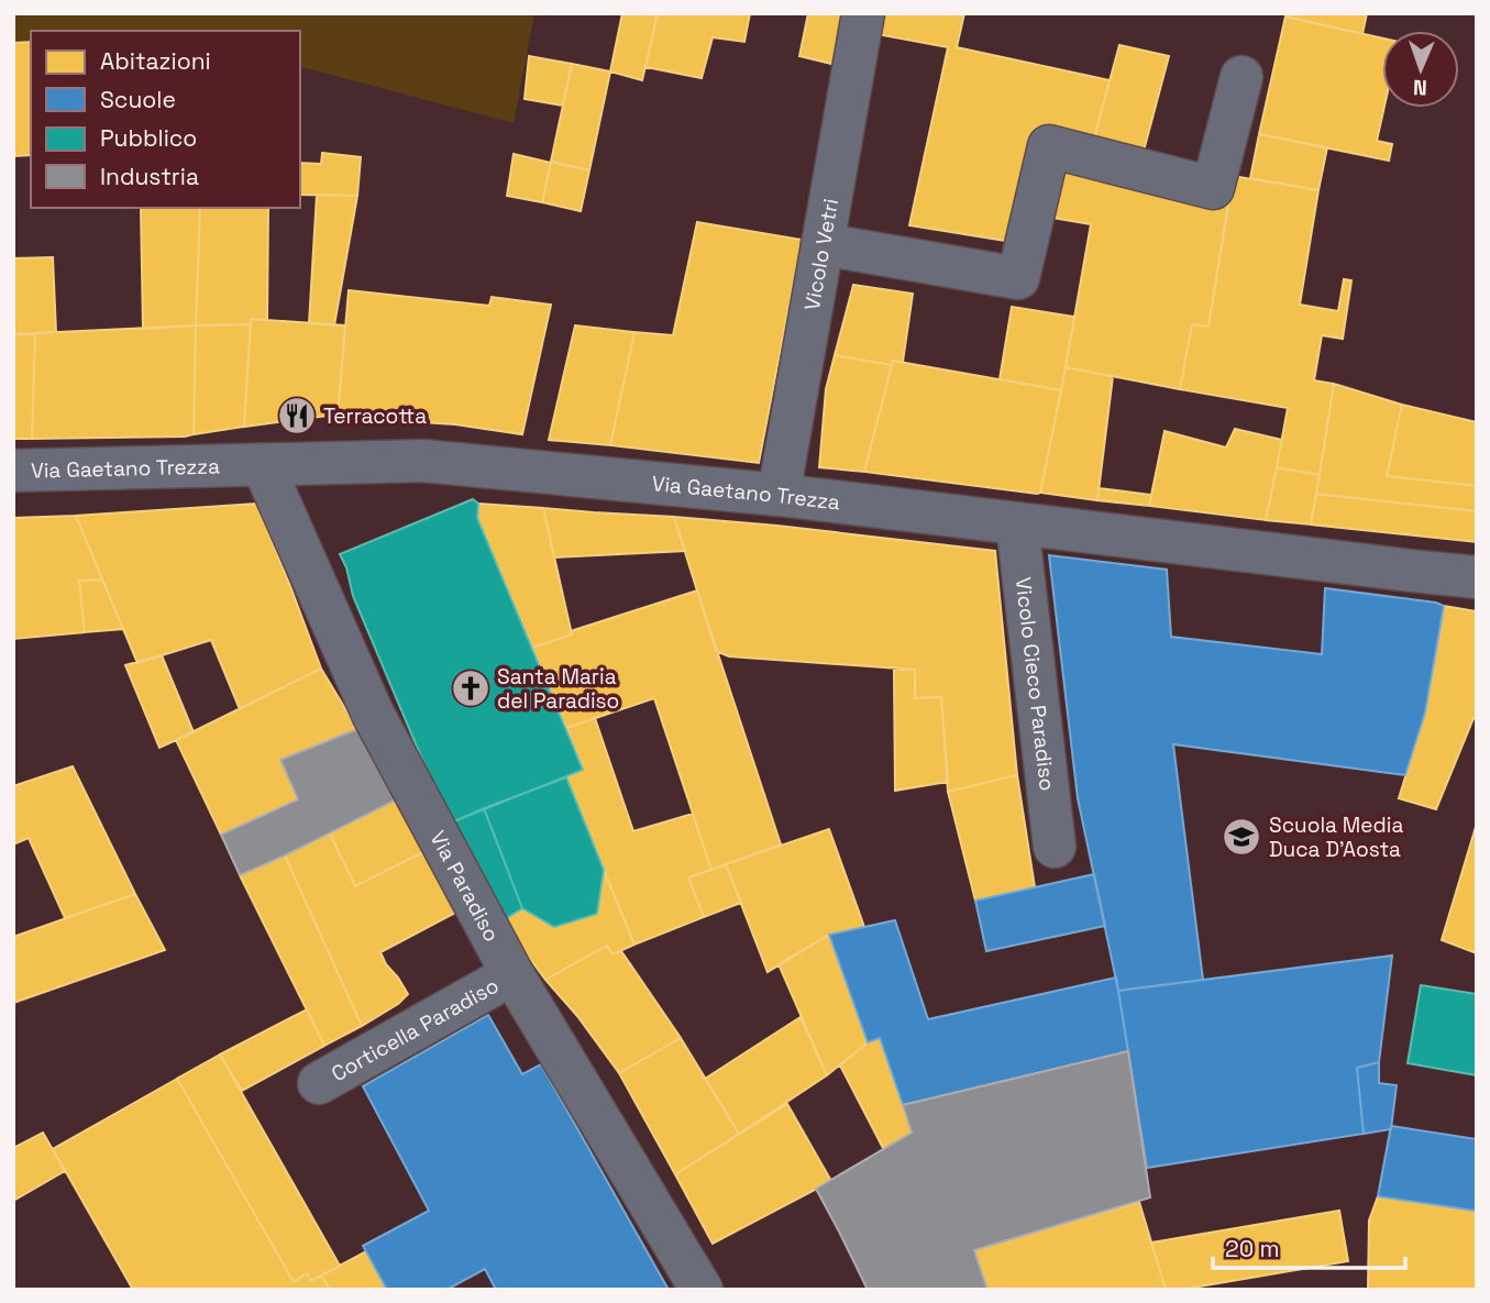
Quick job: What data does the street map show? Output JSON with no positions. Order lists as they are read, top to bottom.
{
  "streets": {
    "street": [
      "Vicolo Vetri",
      "Via Gaetano Trezza",
      "Vicolo Cieco Paradiso",
      "Via Paradiso",
      "Corticella Paradiso"
    ]
  },
  "crossings": [
    ["Vicolo Vetri", "Via Gaetano Trezza"],
    ["Via Gaetano Trezza", "Vicolo Cieco Paradiso"],
    ["Via Gaetano Trezza", "Via Paradiso"],
    ["Via Paradiso", "Corticella Paradiso"]
  ],
  "places": {
    "restaurant": ["Terracotta"],
    "church": ["Santa Maria del Paradiso"],
    "school or university": ["Scuola Media Duca D'Aosta"]
  },
  "legend": [
    "Abitazioni",
    "Scuole",
    "Pubblico",
    "Industria"
  ],
  "scale_bar": "20 m",
  "north": "bottom"
}
